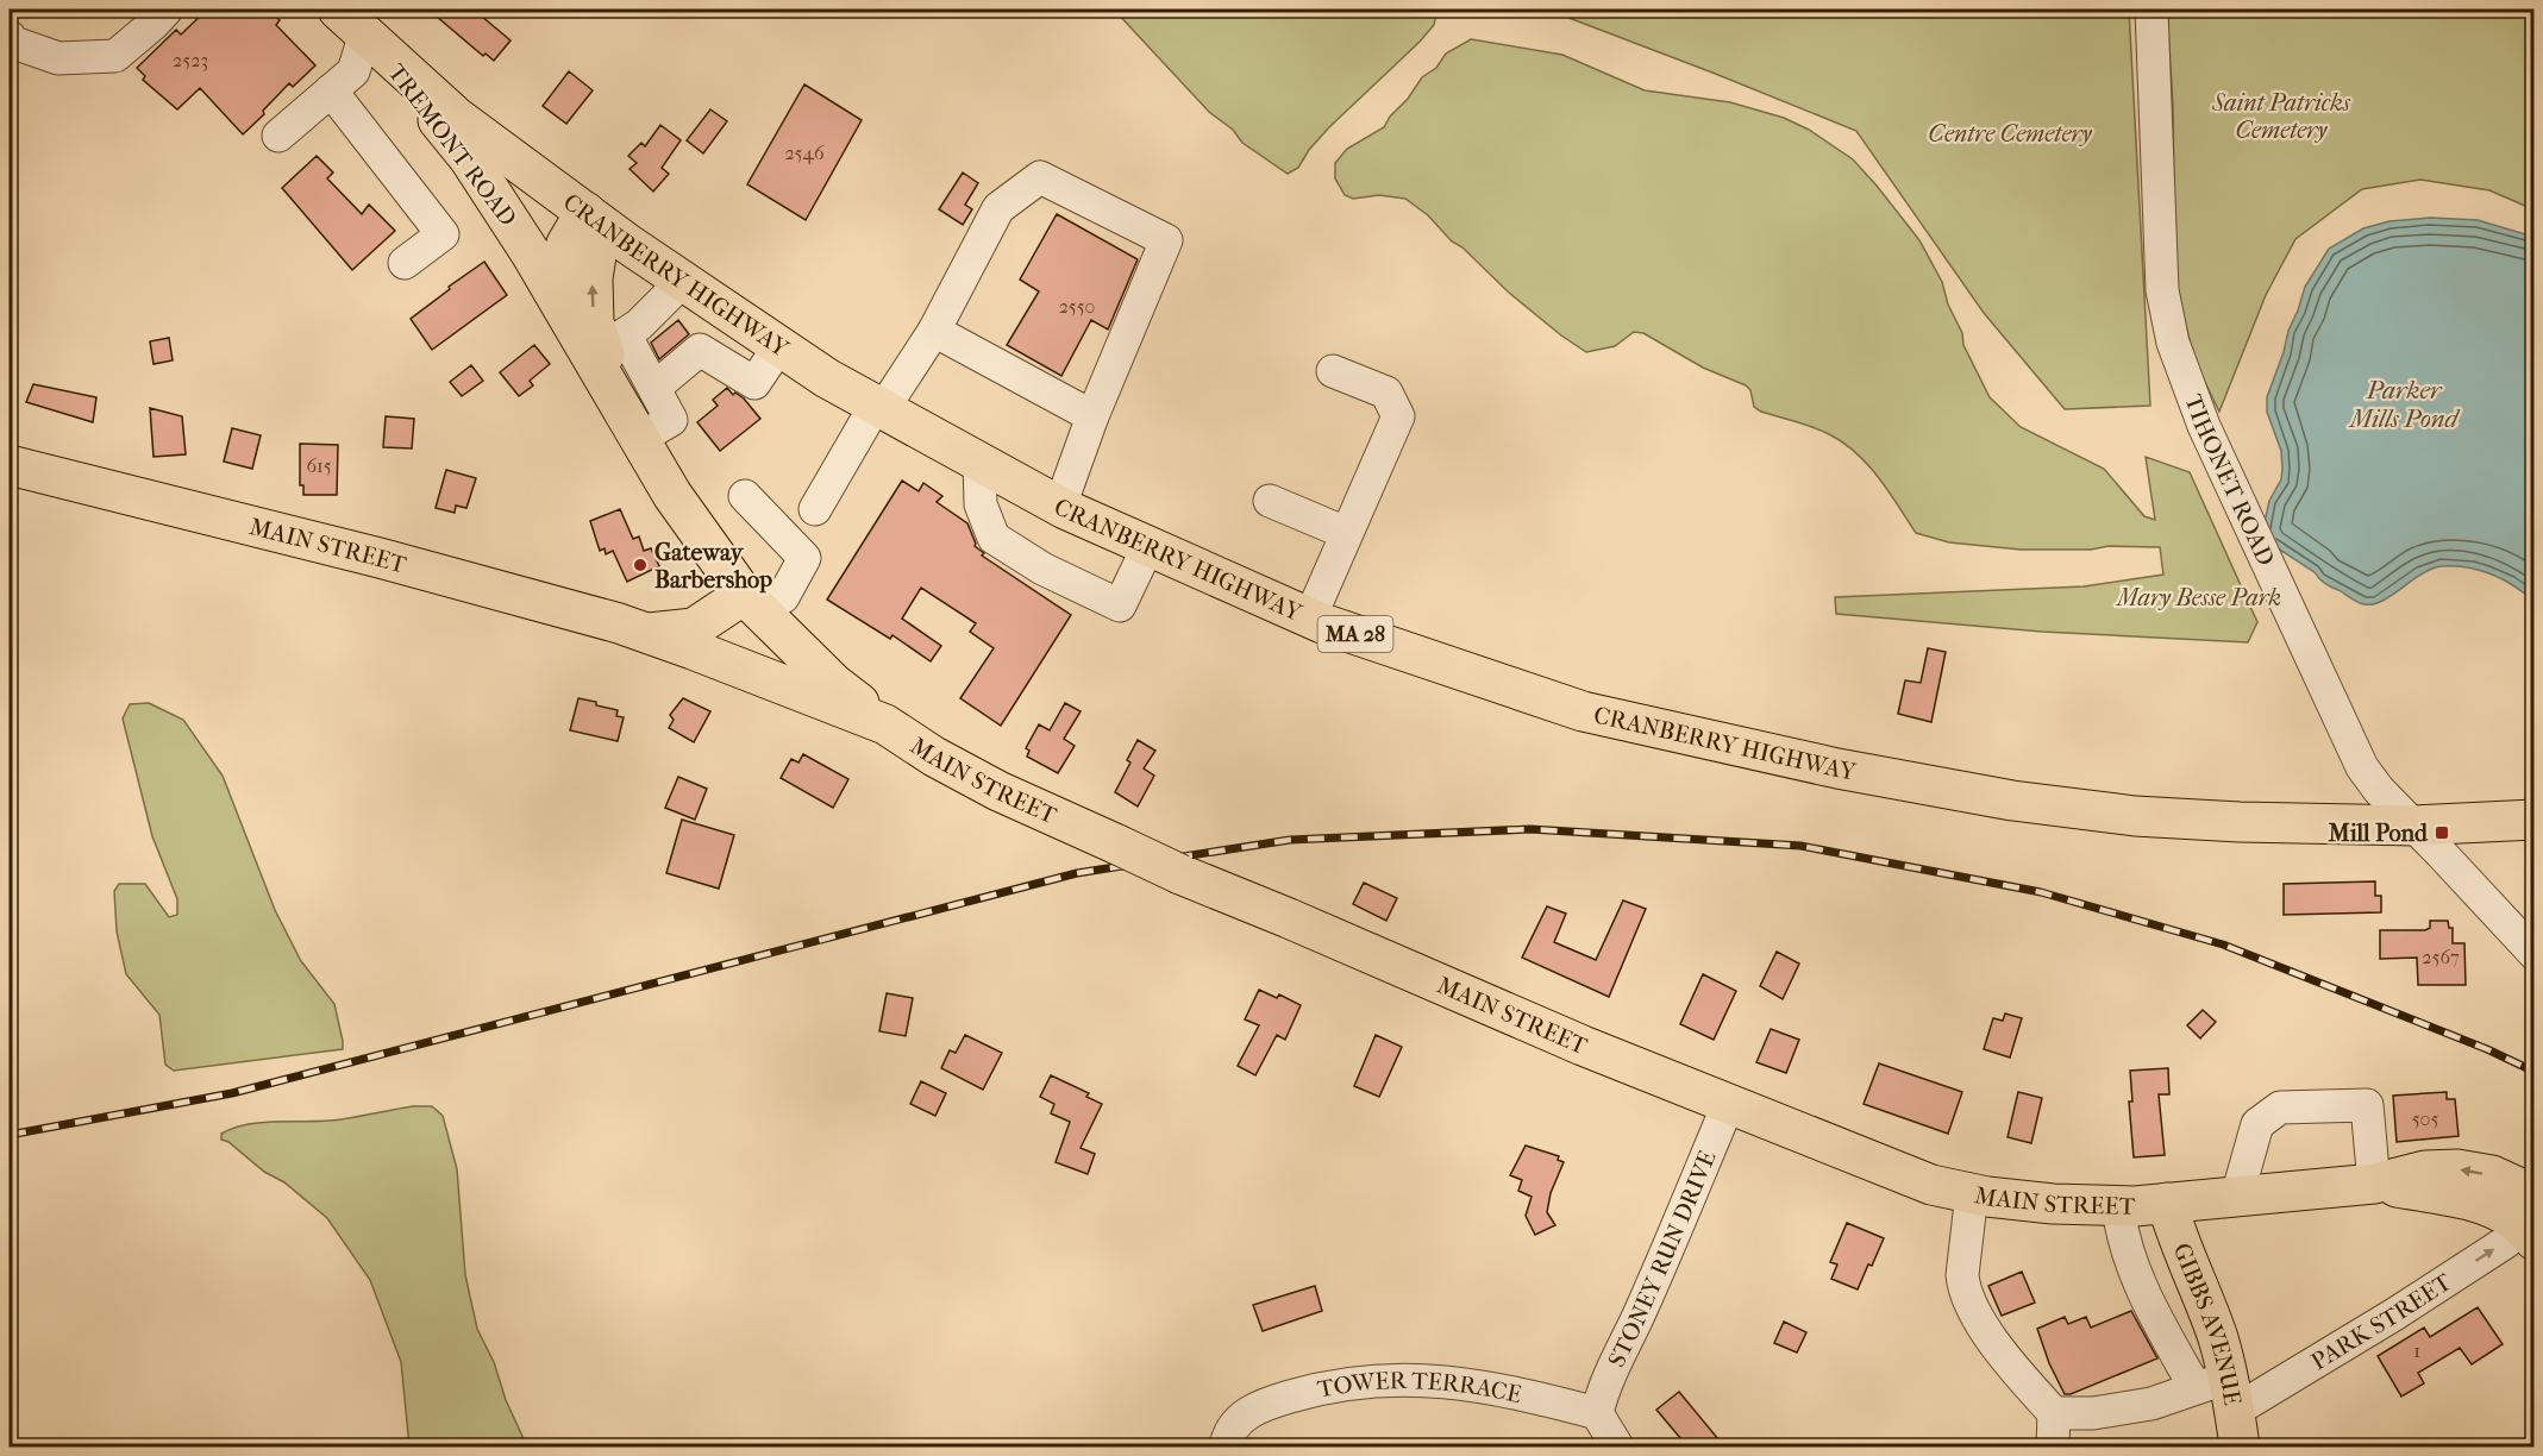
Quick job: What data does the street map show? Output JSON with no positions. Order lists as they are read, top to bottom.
{
  "streets": {
    "main road": [
      "TREMONT ROAD",
      "CRANBERRY HIGHWAY",
      "MAIN STREET",
      "MA 28",
      "GIBBS AVENUE"
    ],
    "street": [
      "TIHONET ROAD",
      "STONEY RUN DRIVE",
      "PARK STREET",
      "TOWER TERRACE"
    ]
  },
  "crossings": [
    ["TREMONT ROAD", "CRANBERRY HIGHWAY"],
    ["TREMONT ROAD", "MAIN STREET"],
    ["CRANBERRY HIGHWAY", "TIHONET ROAD"],
    ["MAIN STREET", "STONEY RUN DRIVE"],
    ["MAIN STREET", "PARK STREET"],
    ["MAIN STREET", "GIBBS AVENUE"],
    ["STONEY RUN DRIVE", "TOWER TERRACE"],
    ["PARK STREET", "GIBBS AVENUE"]
  ],
  "one_way": ["PARK STREET"],
  "water": ["Parker Mills Pond"],
  "parks": ["Saint Patricks Cemetery", "Centre Cemetery", "Mary Besse Park"],
  "places": {
    "other": ["Gateway Barbershop"],
    "transit": ["Mill Pond"]
  },
  "house_numbers": [
    "2523",
    "2546",
    "2550",
    "615",
    "2567",
    "505",
    "1"
  ]
}
